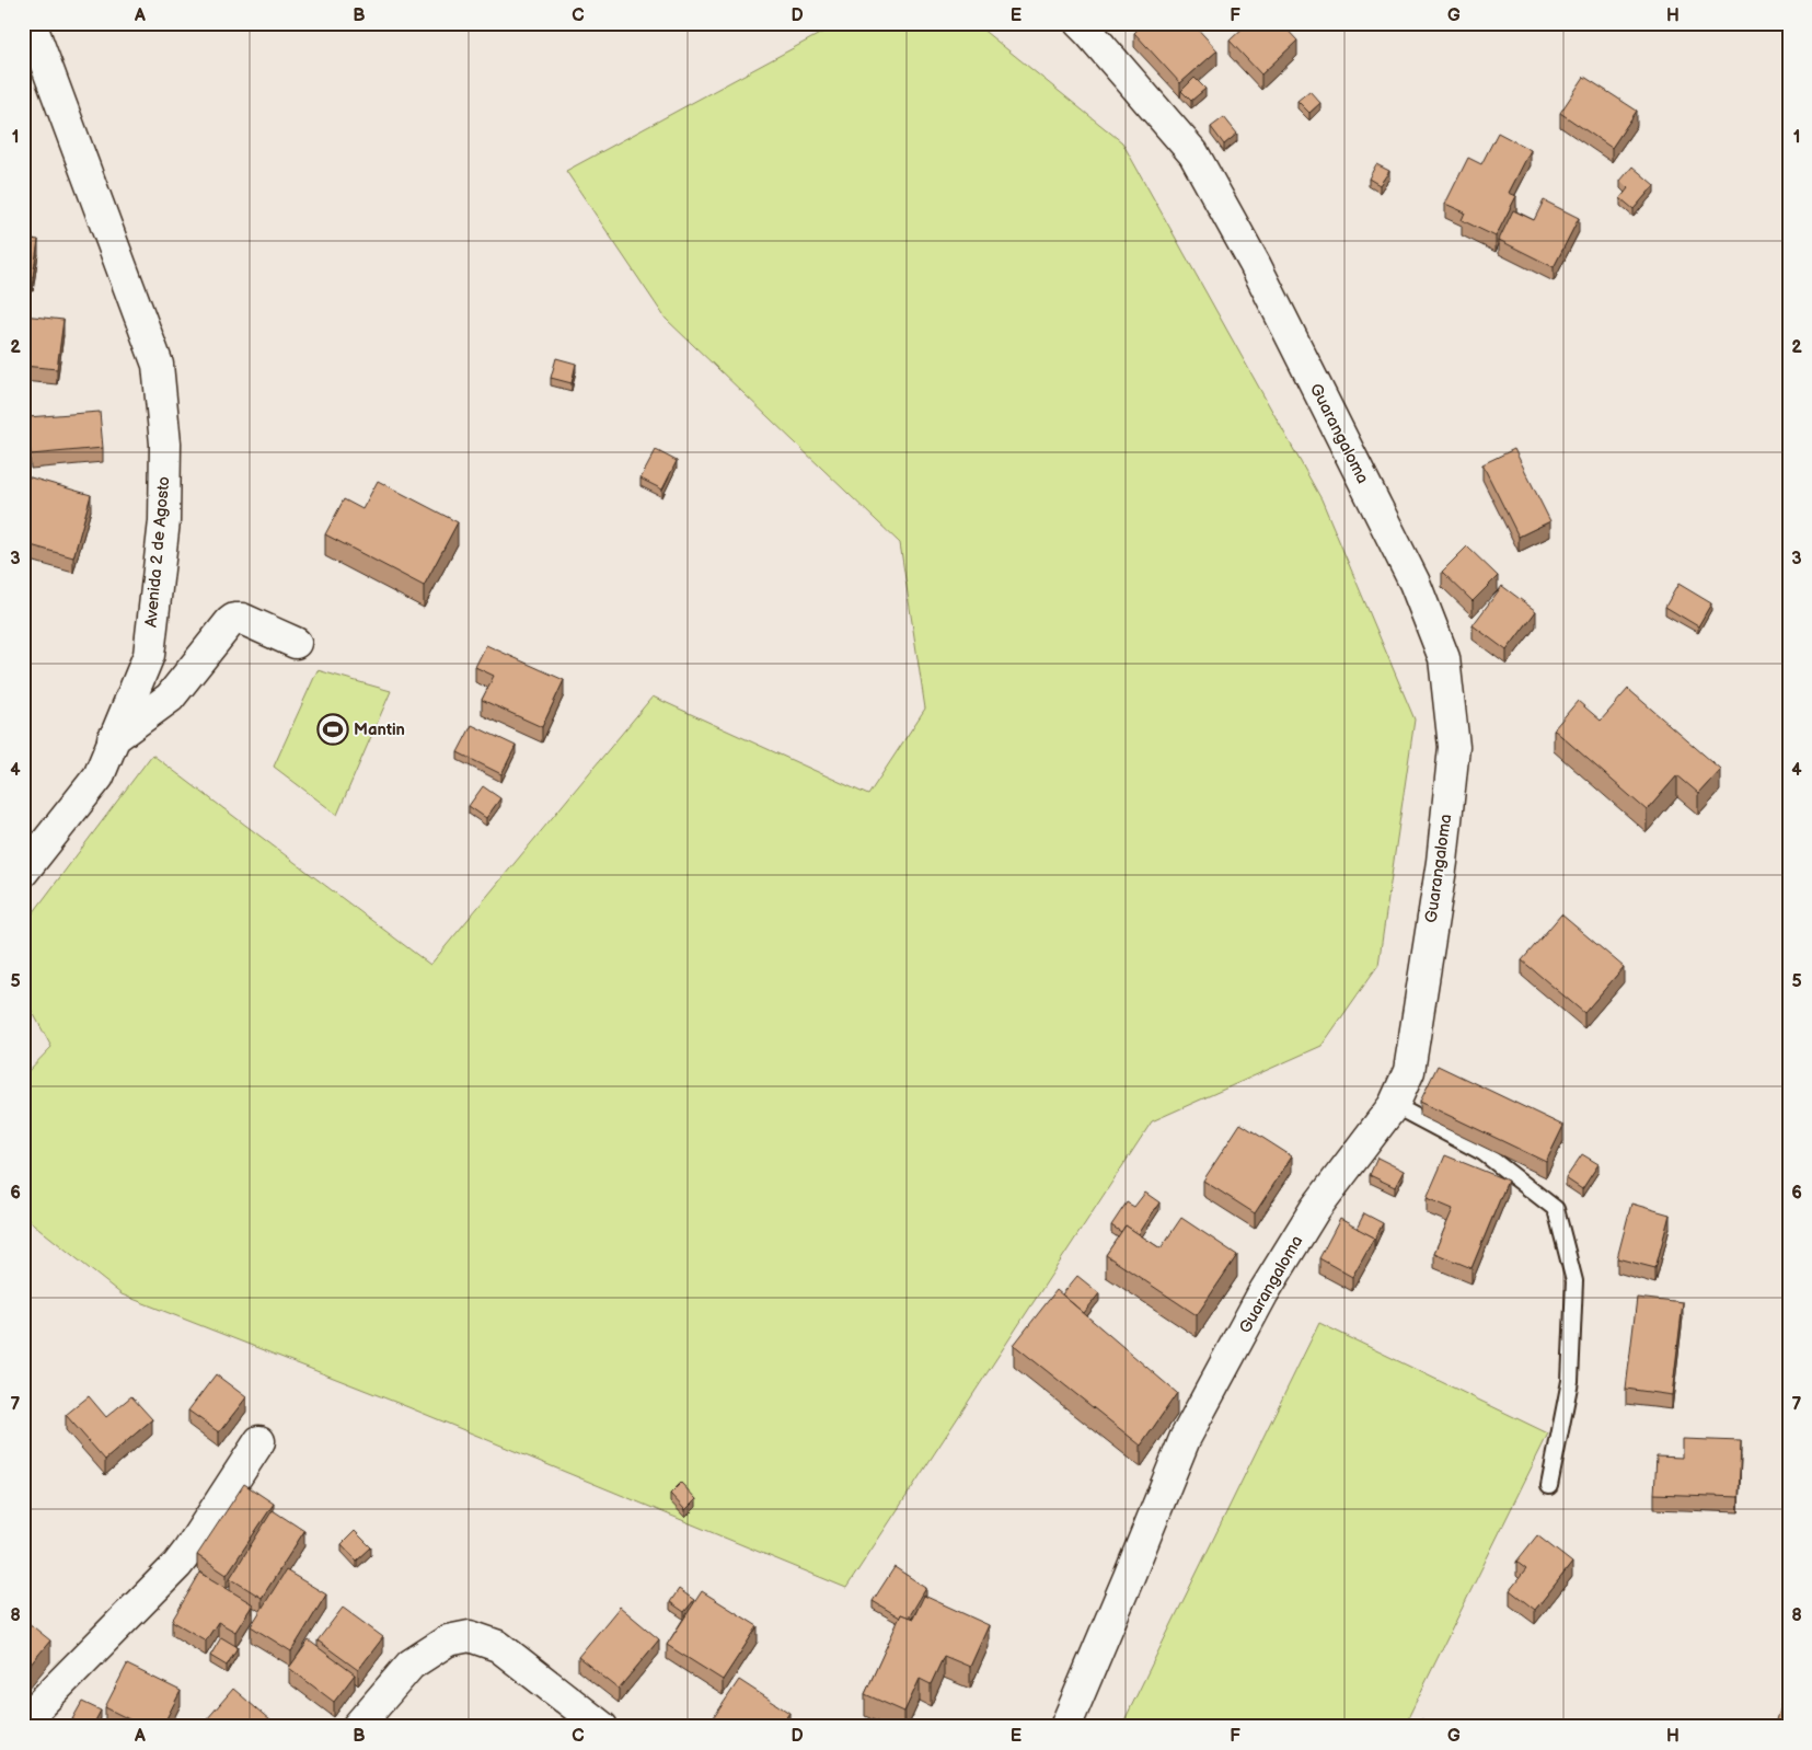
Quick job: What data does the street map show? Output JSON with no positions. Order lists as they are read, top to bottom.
{
  "streets": {
    "street": ["Guarangaloma", "Avenida 2 de Agosto"]
  },
  "places": {
    "sports": ["Mantin"]
  },
  "grid": {
    "columns": [
      "A",
      "B",
      "C",
      "D",
      "E",
      "F",
      "G",
      "H"
    ],
    "rows": [
      "1",
      "2",
      "3",
      "4",
      "5",
      "6",
      "7",
      "8"
    ]
  }
}
